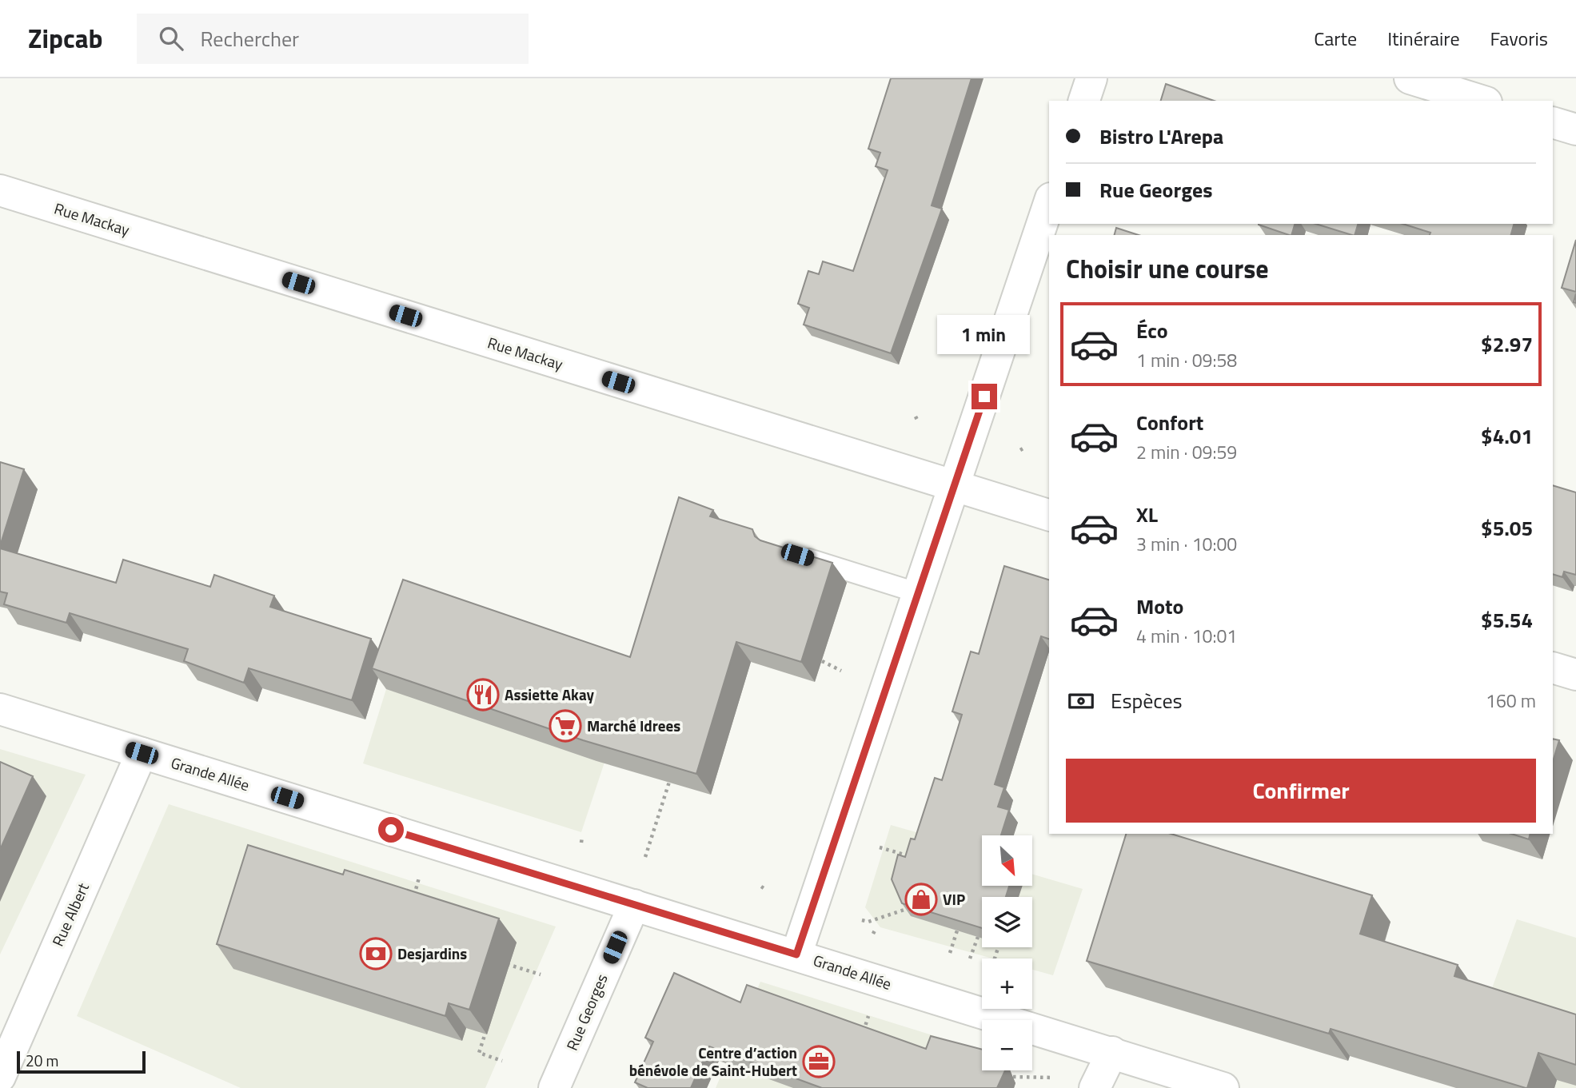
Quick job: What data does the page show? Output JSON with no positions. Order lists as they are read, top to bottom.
{
  "streets": {
    "street": [
      "Rue Mackay",
      "Grande Allée",
      "Rue Albert",
      "Rue Georges"
    ]
  },
  "crossings": [
    ["Grande Allée", "Rue Albert"],
    ["Grande Allée", "Rue Georges"]
  ],
  "places": {
    "restaurant": ["Assiette Akay"],
    "supermarket": ["Marché Idrees"],
    "shop": ["VIP"],
    "bank": ["Desjardins"],
    "office": ["Centre d’action bénévole de Saint-Hubert"]
  },
  "scale_bar": "20 m",
  "north": "bottom right",
  "page": {
    "header": "Zipcab",
    "search": "Rechercher",
    "nav": ["Carte", "Itinéraire", "Favoris"],
    "banner": ["Bistro L'Arepa", "Rue Georges"],
    "heading": "Choisir une course",
    "list": [
      {
        "name": "Éco",
        "note": "1 min · 09:58",
        "value": "$2.97"
      },
      {
        "name": "Confort",
        "note": "2 min · 09:59",
        "value": "$4.01"
      },
      {
        "name": "XL",
        "note": "3 min · 10:00",
        "value": "$5.05"
      },
      {
        "name": "Moto",
        "note": "4 min · 10:01",
        "value": "$5.54"
      }
    ],
    "bubble": "1 min",
    "pay": ["Espèces", "160 m"],
    "buttons": "Confirmer",
    "map_buttons": ["+", "−"],
    "scale": "20 m"
  }
}
